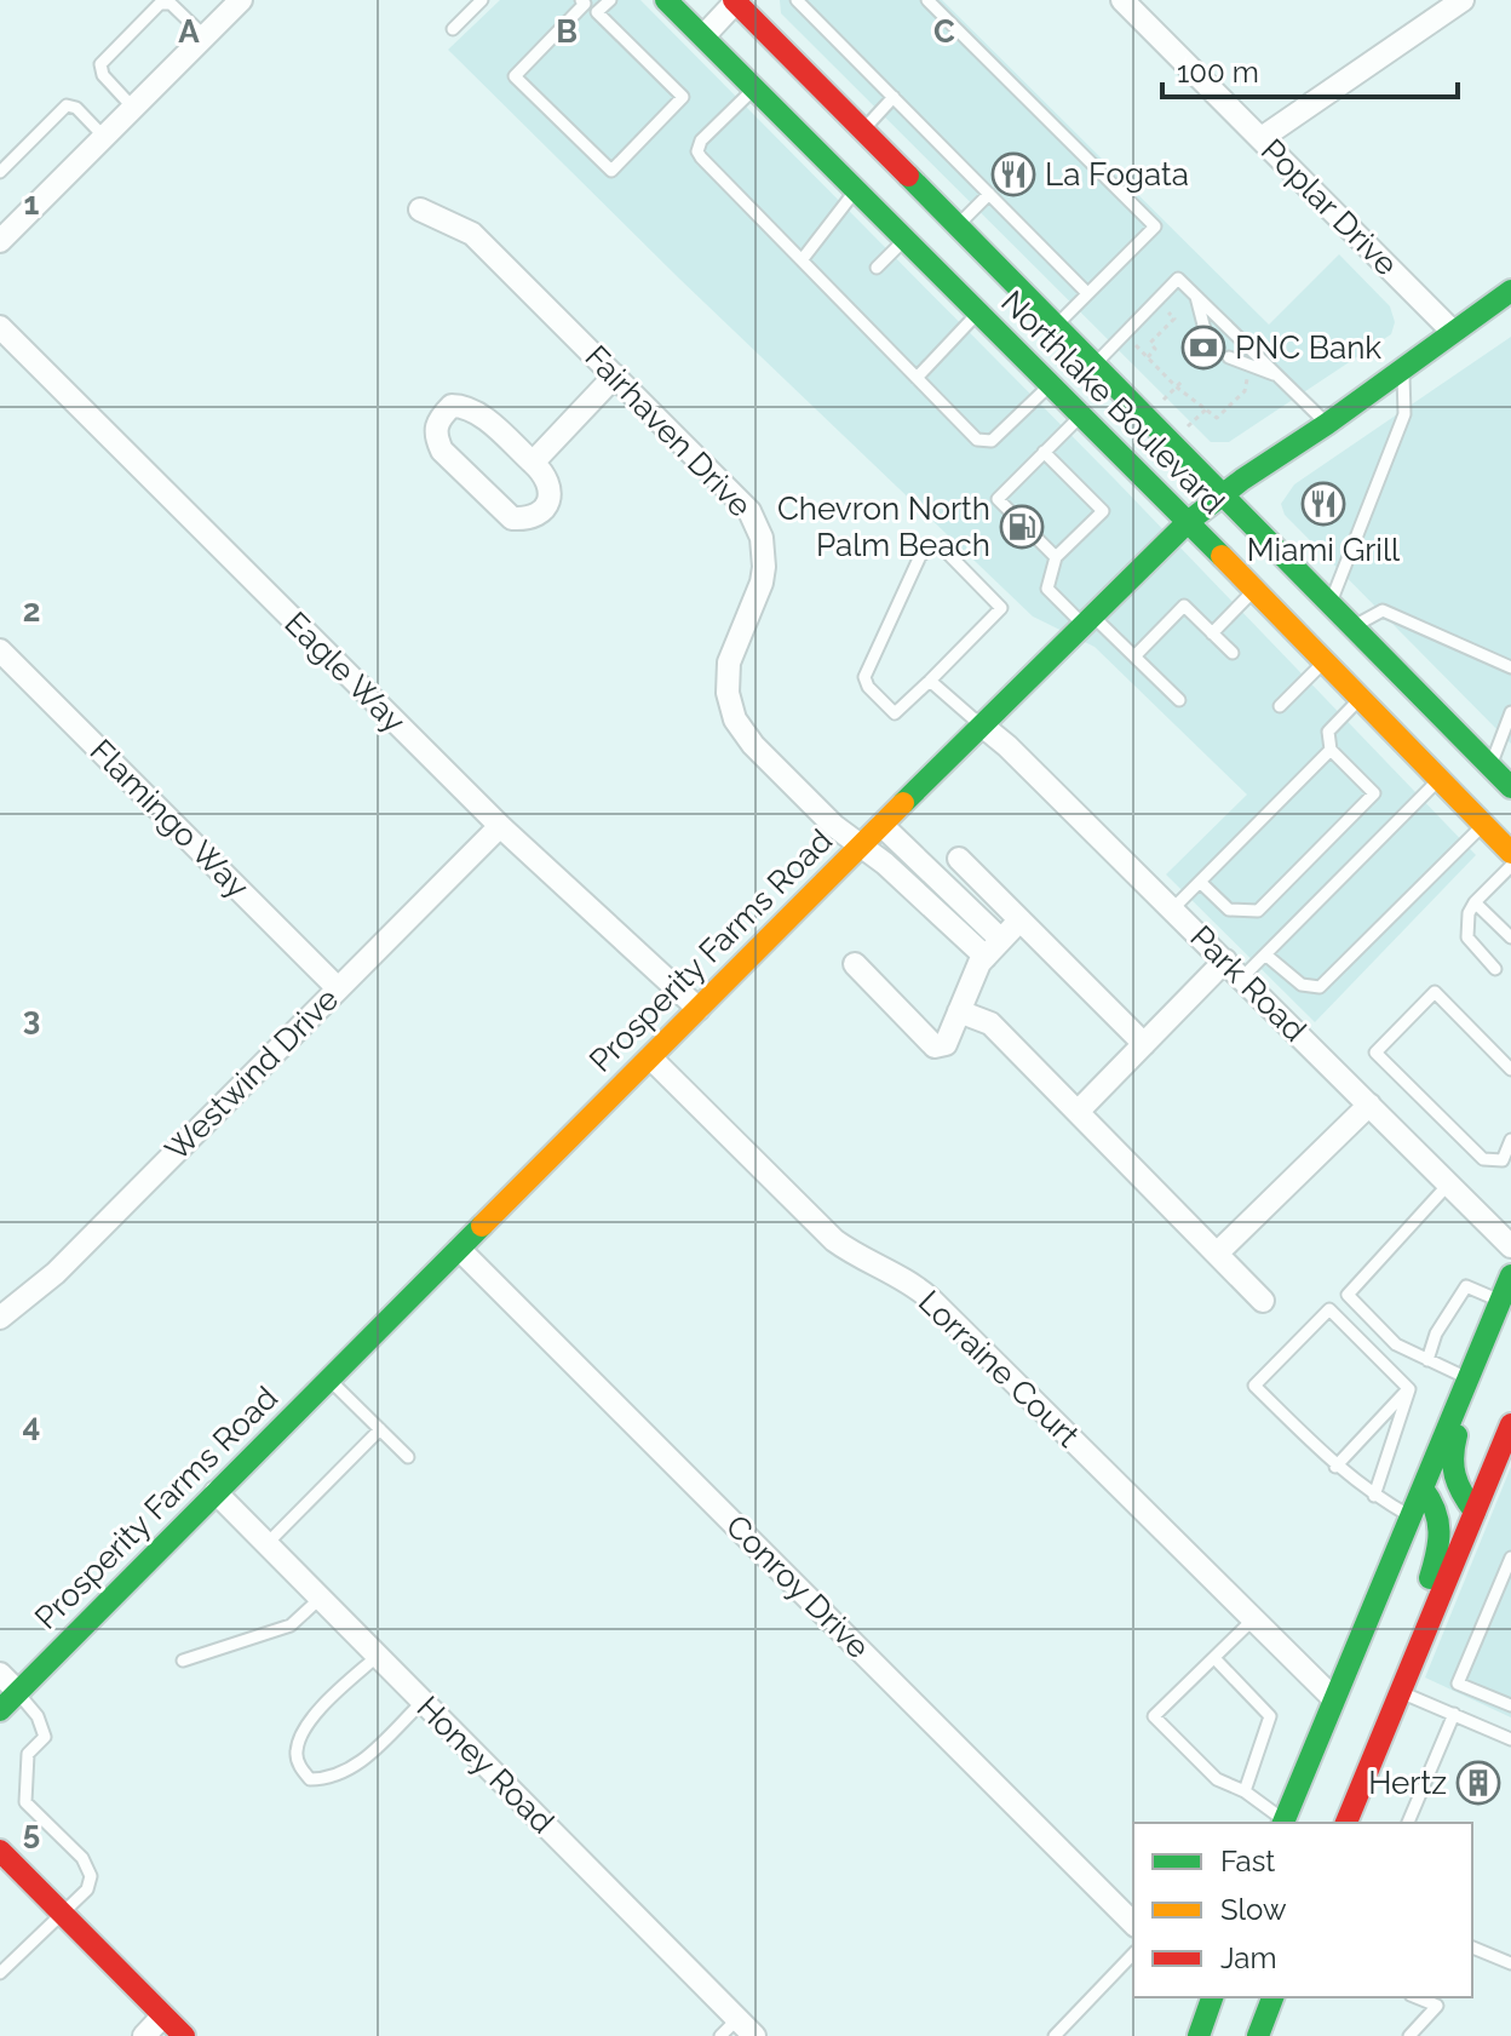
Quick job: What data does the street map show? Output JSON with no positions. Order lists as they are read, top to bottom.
{
  "streets": {
    "main road": ["Northlake Boulevard", "Prosperity Farms Road"],
    "street": [
      "Poplar Drive",
      "Fairhaven Drive",
      "Eagle Way",
      "Flamingo Way",
      "Park Road",
      "Westwind Drive",
      "Lorraine Court",
      "Conroy Drive",
      "Honey Road"
    ]
  },
  "crossings": [
    ["Poplar Drive", "Prosperity Farms Road"],
    ["Northlake Boulevard", "Prosperity Farms Road"],
    ["Fairhaven Drive", "Prosperity Farms Road"],
    ["Eagle Way", "Prosperity Farms Road"],
    ["Eagle Way", "Westwind Drive"],
    ["Flamingo Way", "Westwind Drive"],
    ["Prosperity Farms Road", "Park Road"],
    ["Prosperity Farms Road", "Lorraine Court"],
    ["Prosperity Farms Road", "Conroy Drive"],
    ["Prosperity Farms Road", "Honey Road"]
  ],
  "places": {
    "restaurant": ["La Fogata", "Miami Grill"],
    "bank": ["PNC Bank"],
    "fuel station": ["Chevron North Palm Beach"],
    "building": ["Hertz"]
  },
  "legend": ["Fast", "Slow", "Jam"],
  "scale_bar": "100 m",
  "grid": {
    "columns": ["A", "B", "C"],
    "rows": [
      "1",
      "2",
      "3",
      "4",
      "5"
    ]
  }
}
